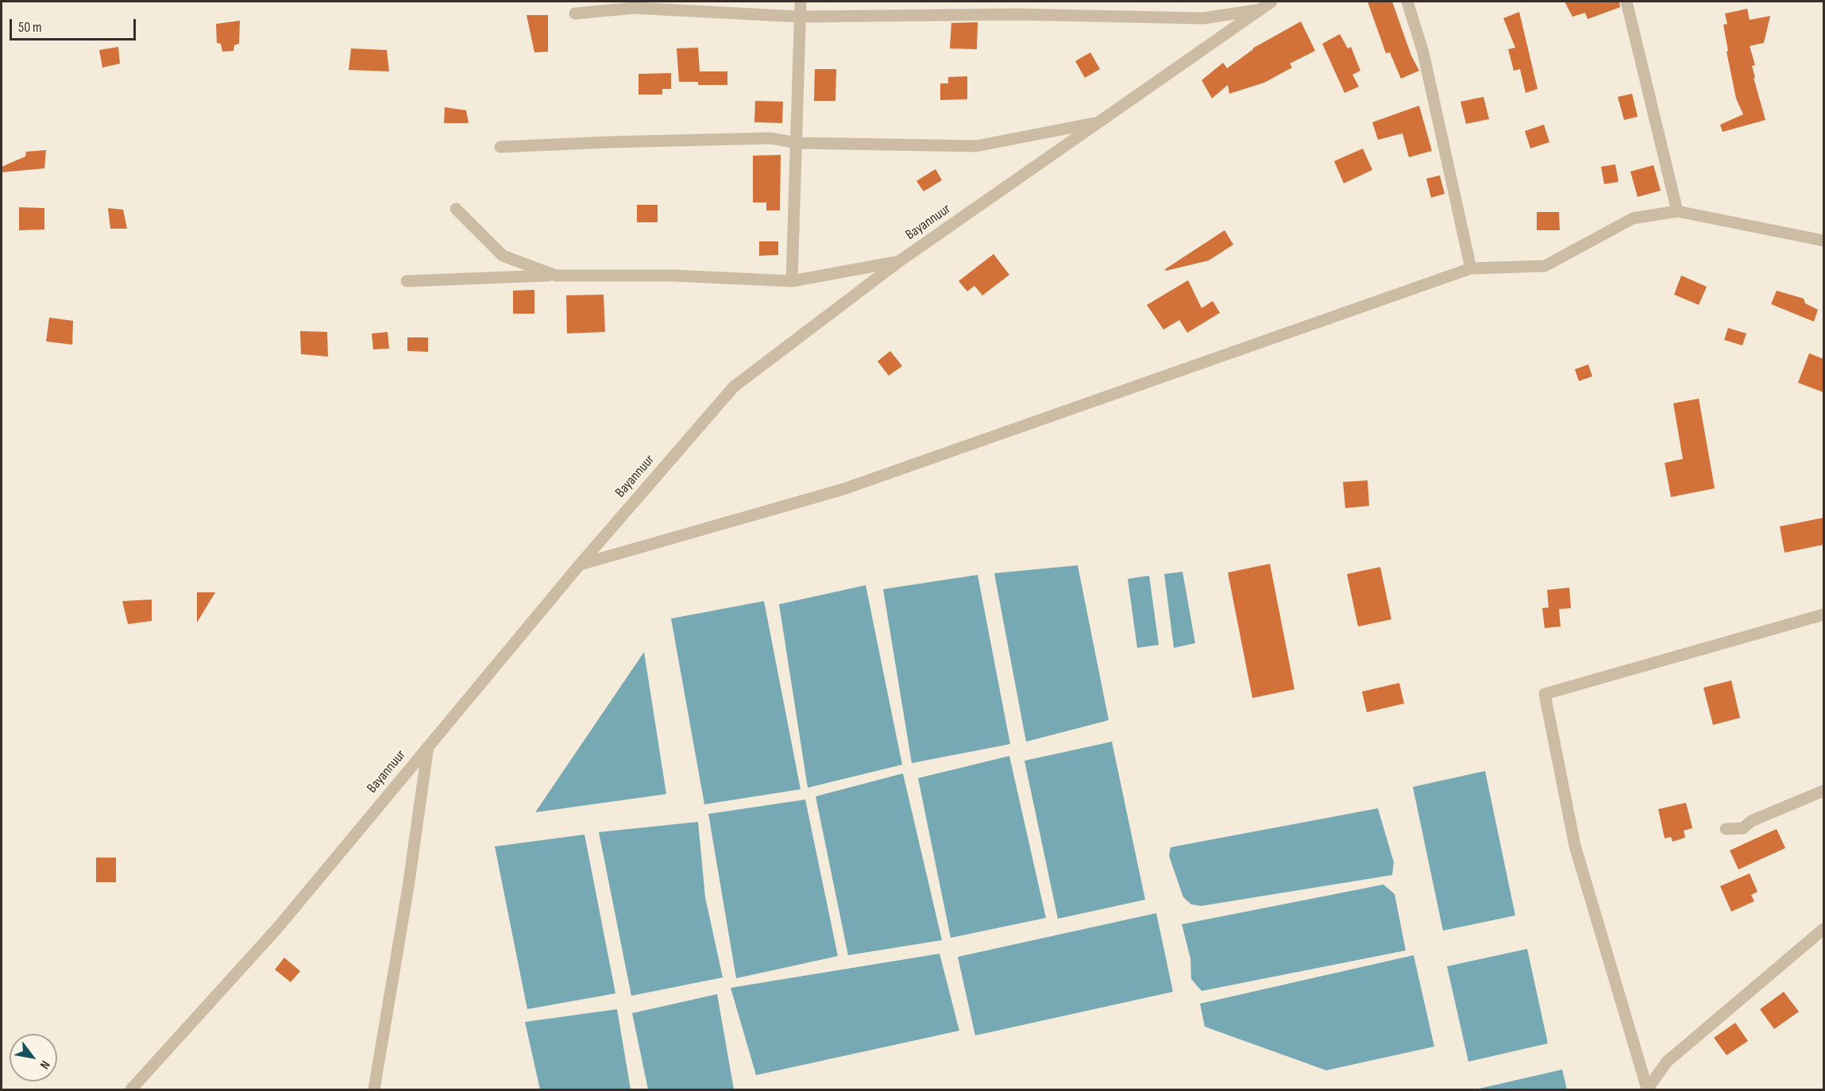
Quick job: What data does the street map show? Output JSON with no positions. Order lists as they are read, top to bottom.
{
  "streets": {
    "street": ["Bayannuur"]
  },
  "scale_bar": "50 m",
  "north": "bottom right"
}
